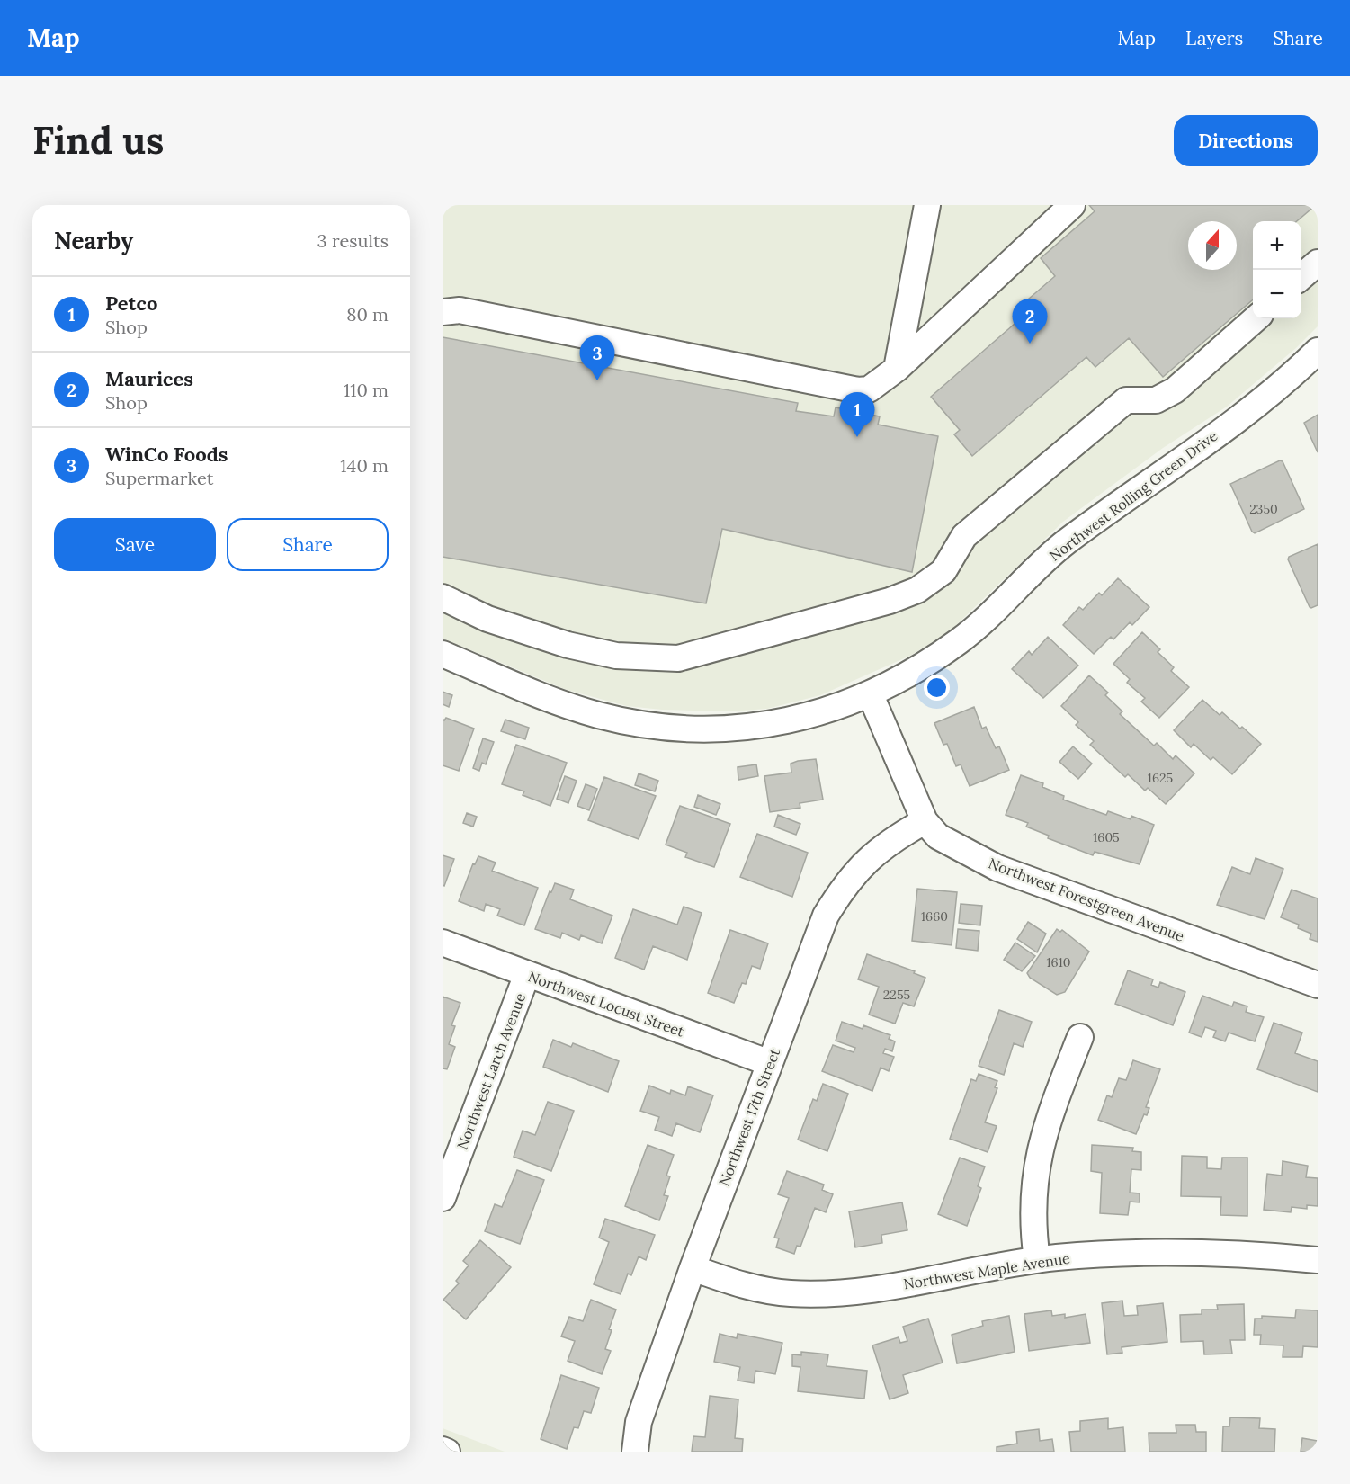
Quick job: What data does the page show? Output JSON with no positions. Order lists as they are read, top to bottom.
{
  "streets": {
    "street": [
      "Northwest Rolling Green Drive",
      "Northwest Forestgreen Avenue",
      "Northwest Locust Street",
      "Northwest Larch Avenue",
      "Northwest 17th Street",
      "Northwest Maple Avenue"
    ]
  },
  "crossings": [
    ["Northwest Rolling Green Drive", "Northwest Forestgreen Avenue"],
    ["Northwest Forestgreen Avenue", "Northwest 17th Street"],
    ["Northwest Locust Street", "Northwest Larch Avenue"],
    ["Northwest Locust Street", "Northwest 17th Street"],
    ["Northwest 17th Street", "Northwest Maple Avenue"]
  ],
  "house_numbers": [
    "2350",
    "1625",
    "1605",
    "1660",
    "1610",
    "2255"
  ],
  "north": "top",
  "page": {
    "header": "Map",
    "nav": ["Map", "Layers", "Share"],
    "buttons": [
      "Directions",
      ["Save", "Share"]
    ],
    "title": "Find us",
    "heading": ["Nearby", "3 results"],
    "map_buttons": ["+", "−"],
    "list": [
      {
        "mark": "1",
        "name": "Petco",
        "note": "Shop",
        "value": "80 m"
      },
      {
        "mark": "2",
        "name": "Maurices",
        "note": "Shop",
        "value": "110 m"
      },
      {
        "mark": "3",
        "name": "WinCo Foods",
        "note": "Supermarket",
        "value": "140 m"
      }
    ],
    "pins": ["2", "3", "1"]
  }
}
